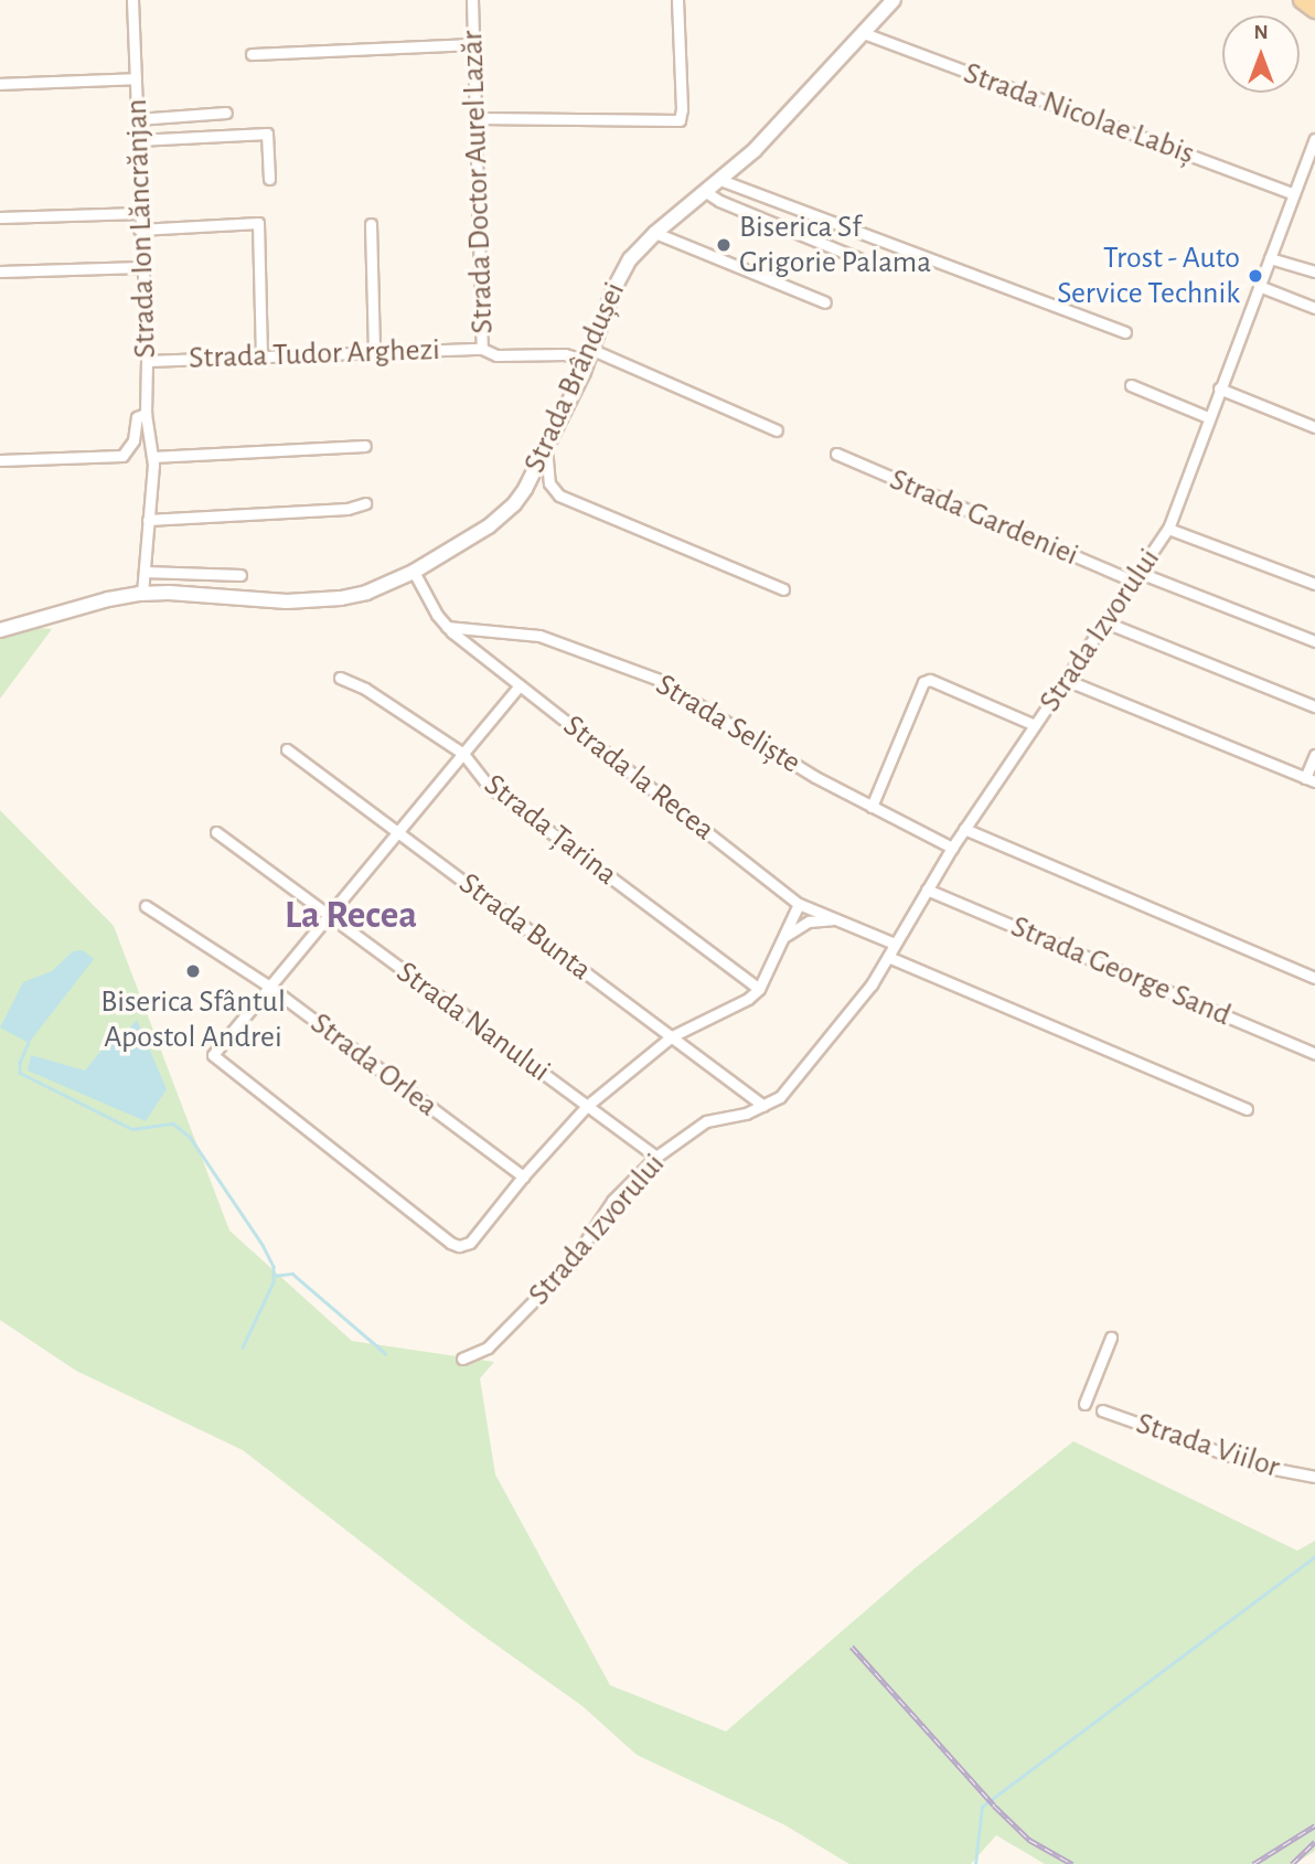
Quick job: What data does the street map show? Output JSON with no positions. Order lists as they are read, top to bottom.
{
  "streets": {
    "main road": ["Strada Brândușei"],
    "street": [
      "Strada Nicolae Labiș",
      "Strada Doctor Aurel Lazăr",
      "Strada Ion Lăncrănjan",
      "Strada Tudor Arghezi",
      "Strada Gardeniei",
      "Strada Izvorului",
      "Strada Seliște",
      "Strada la Recea",
      "Strada Țarina",
      "Strada Bunta",
      "Strada George Sand",
      "Strada Nanului",
      "Strada Orlea",
      "Strada Viilor"
    ]
  },
  "crossings": [
    ["Strada Nicolae Labiș", "Strada Brândușei"],
    ["Strada Nicolae Labiș", "Strada Izvorului"],
    ["Strada Doctor Aurel Lazăr", "Strada Tudor Arghezi"],
    ["Strada Doctor Aurel Lazăr", "Strada Brândușei"],
    ["Strada Ion Lăncrănjan", "Strada Tudor Arghezi"],
    ["Strada Ion Lăncrănjan", "Strada Brândușei"],
    ["Strada Brândușei", "Strada la Recea"],
    ["Strada Gardeniei", "Strada Izvorului"],
    ["Strada Izvorului", "Strada Seliște"],
    ["Strada Izvorului", "Strada la Recea"],
    ["Strada Izvorului", "Strada Bunta"],
    ["Strada Izvorului", "Strada George Sand"],
    ["Strada Izvorului", "Strada Nanului"],
    ["Strada Seliște", "Strada la Recea"]
  ],
  "districts": ["La Recea"],
  "places": ["Biserica Sf Grigorie Palama", "Trost - Auto Service Technik", "Biserica Sfântul Apostol Andrei"],
  "north": "top"
}
